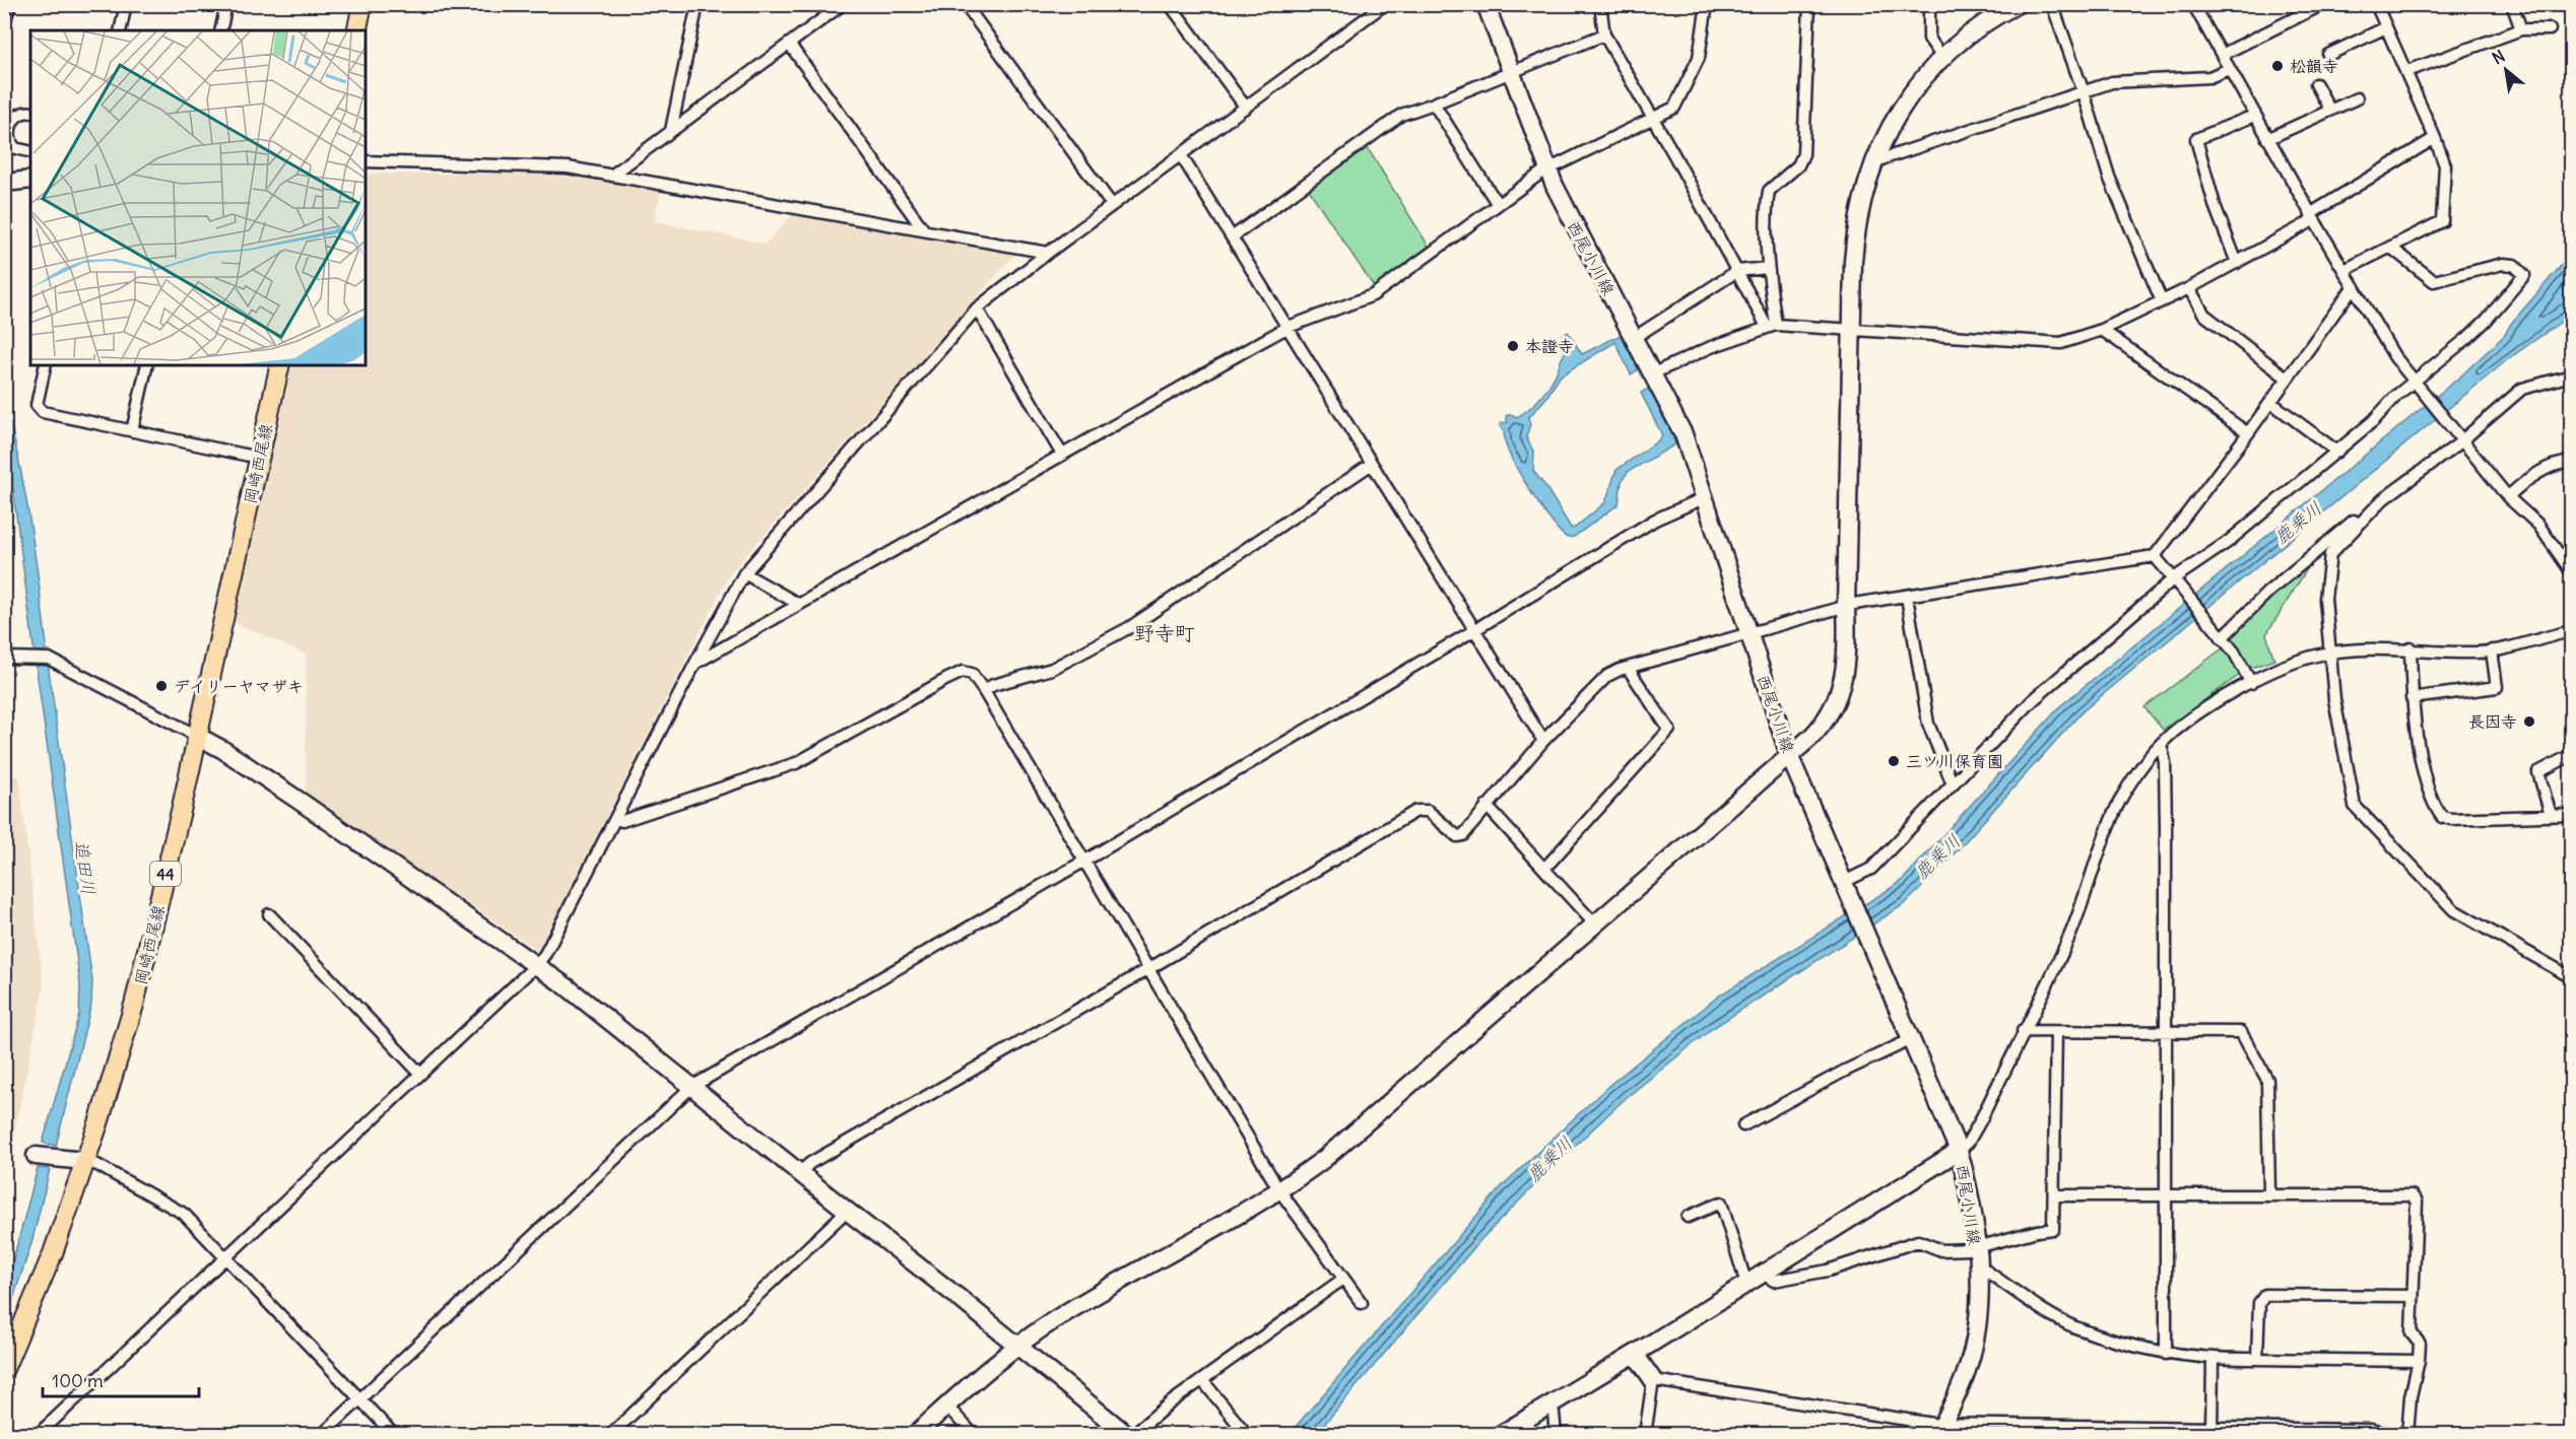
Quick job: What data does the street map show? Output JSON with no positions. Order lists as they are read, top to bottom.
{
  "streets": {
    "main road": ["岡崎西尾線", "44"],
    "street": ["西尾小川線"]
  },
  "districts": ["野寺町"],
  "water": ["鹿乗川", "追田川"],
  "places": [
    "松韻寺",
    "本證寺",
    "デイリーヤマザキ",
    "長因寺",
    "三ツ川保育園"
  ],
  "scale_bar": "100 m",
  "north": "top left"
}
